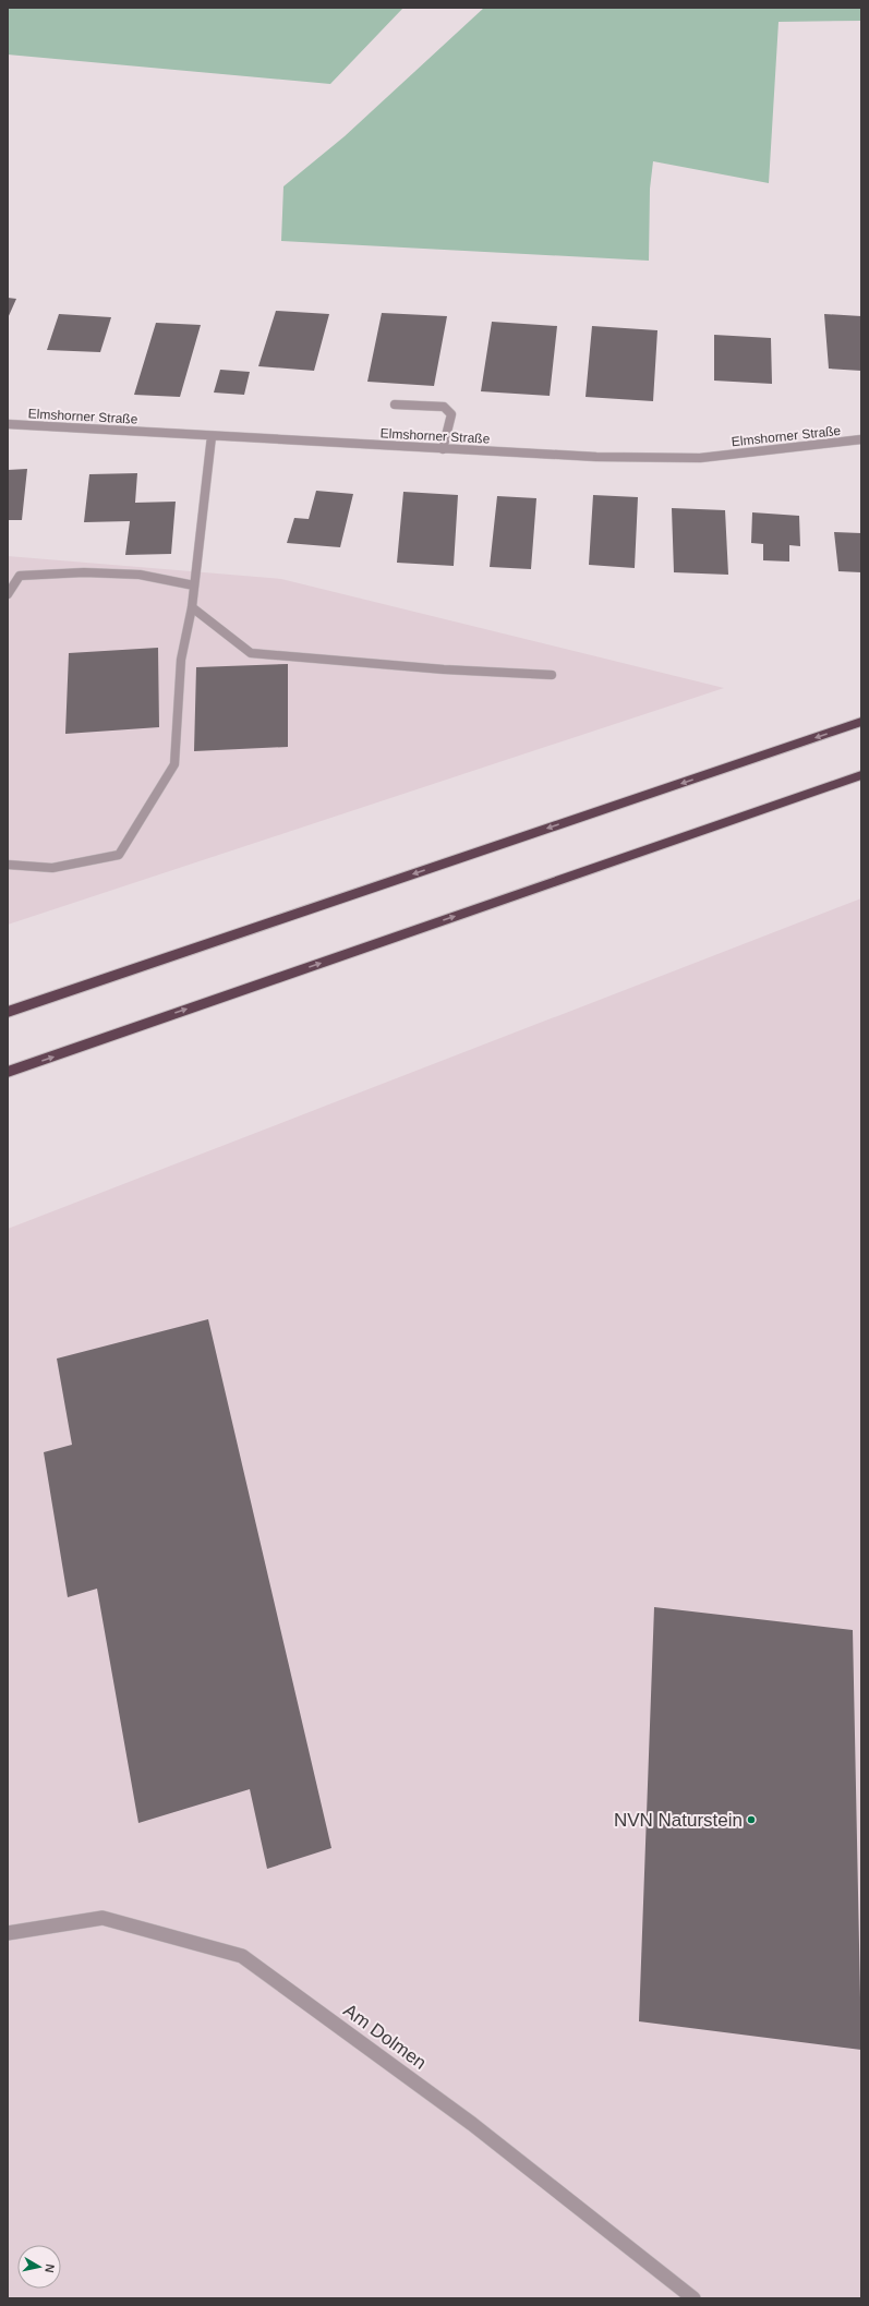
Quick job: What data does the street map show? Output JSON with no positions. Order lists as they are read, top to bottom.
{
  "streets": {
    "street": ["Elmshorner Straße", "Am Dolmen"]
  },
  "places": ["NVN Naturstein"],
  "north": "right"
}
